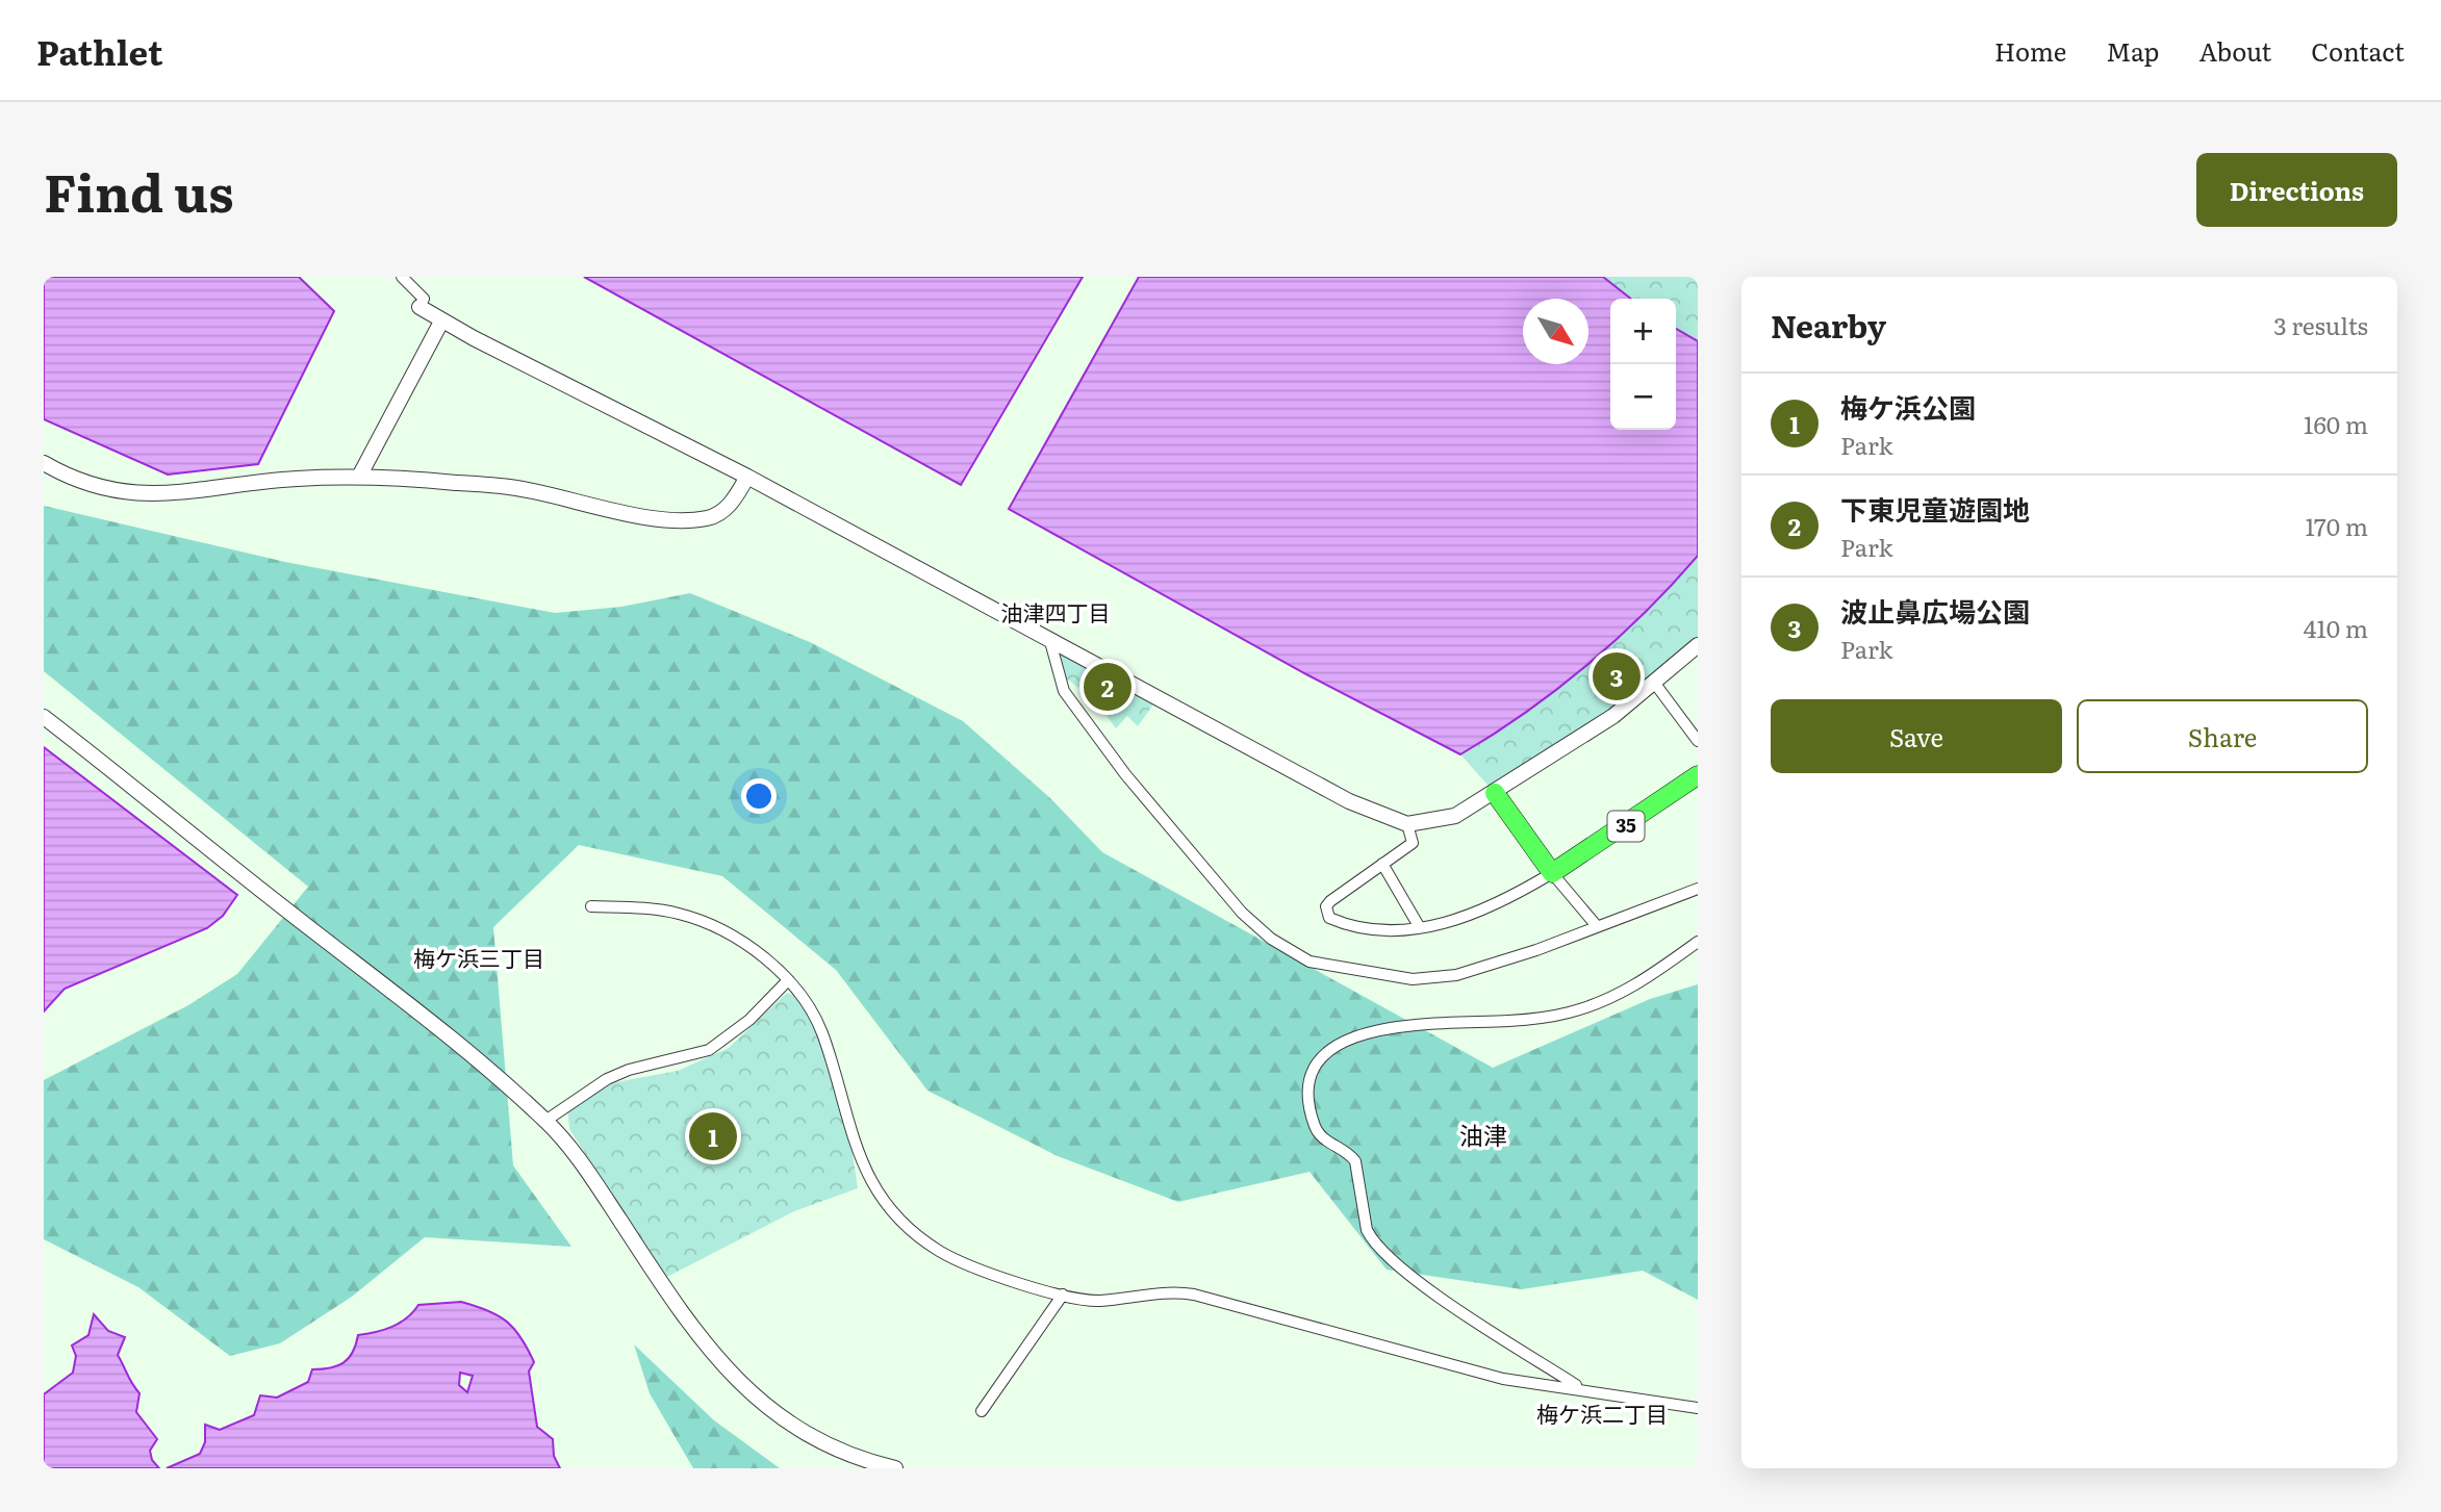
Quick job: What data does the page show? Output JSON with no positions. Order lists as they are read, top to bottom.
{
  "streets": {
    "main road": ["35"]
  },
  "districts": [
    "油津四丁目",
    "梅ケ浜三丁目",
    "油津",
    "梅ケ浜二丁目"
  ],
  "north": "bottom right",
  "page": {
    "header": "Pathlet",
    "nav": [
      "Home",
      "Map",
      "About",
      "Contact"
    ],
    "title": "Find us",
    "buttons": [
      "Directions",
      ["Save", "Share"]
    ],
    "heading": ["Nearby", "3 results"],
    "map_buttons": ["+", "−"],
    "list": [
      {
        "mark": "1",
        "name": "梅ケ浜公園",
        "note": "Park",
        "value": "160 m"
      },
      {
        "mark": "2",
        "name": "下東児童遊園地",
        "note": "Park",
        "value": "170 m"
      },
      {
        "mark": "3",
        "name": "波止鼻広場公園",
        "note": "Park",
        "value": "410 m"
      }
    ],
    "pins": ["3", "2", "1"]
  }
}
